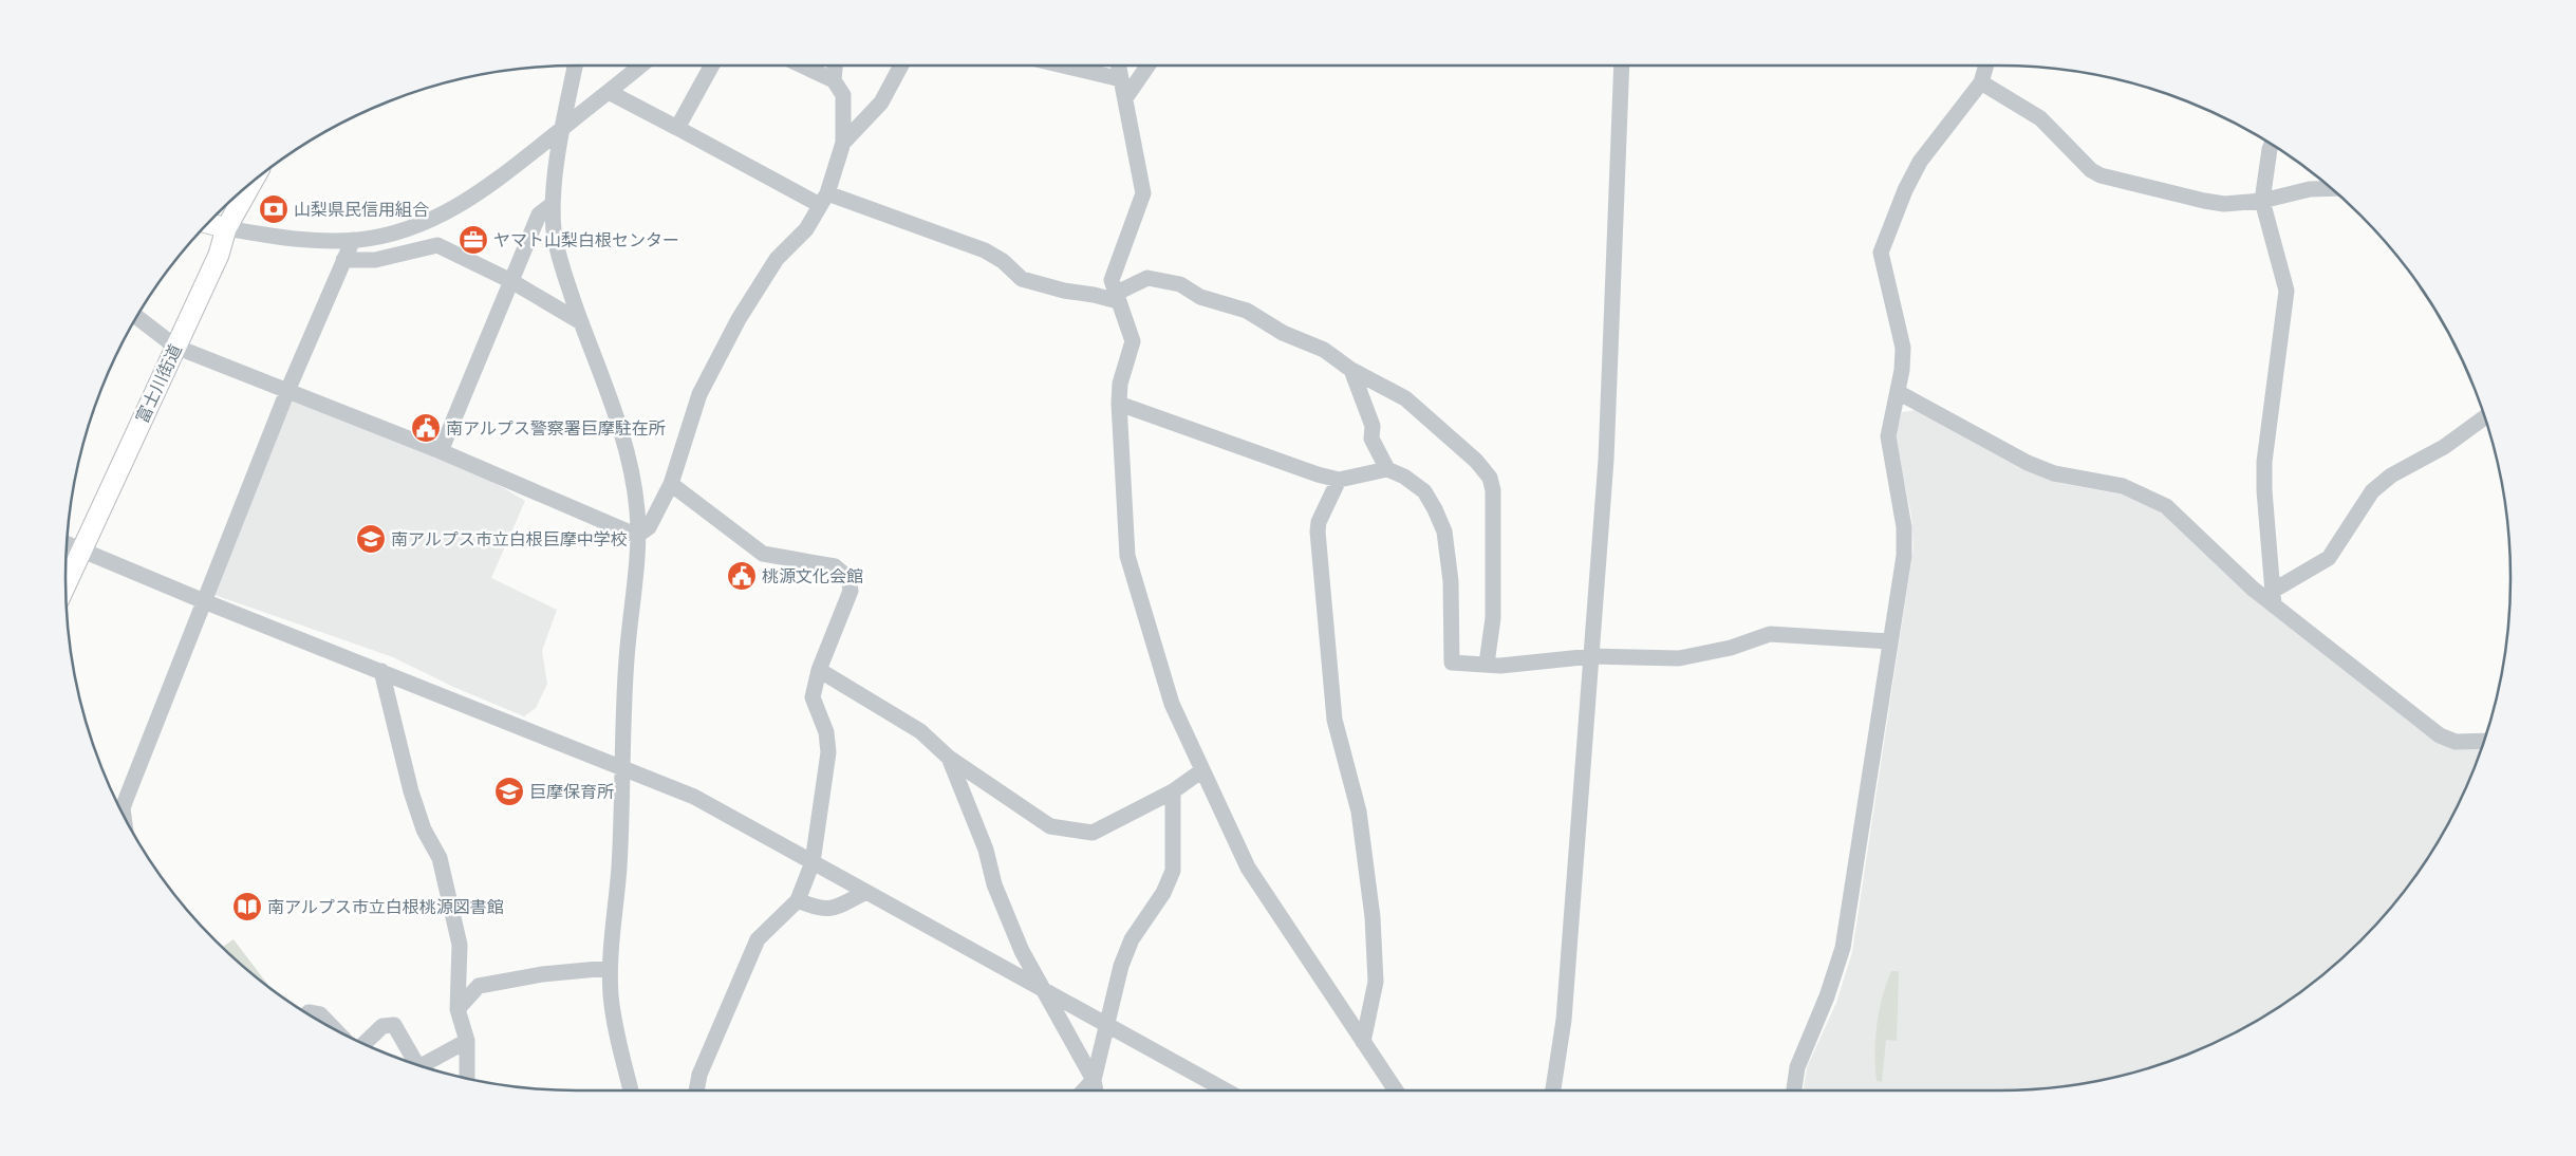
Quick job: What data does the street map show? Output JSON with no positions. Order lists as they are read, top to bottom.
{
  "streets": {
    "main road": ["富士川街道"]
  },
  "places": {
    "bank": ["山梨県民信用組合"],
    "office": ["ヤマト山梨白根センター"],
    "public building": ["南アルプス警察署巨摩駐在所", "桃源文化会館"],
    "school or university": ["南アルプス市立白根巨摩中学校", "巨摩保育所"],
    "library": ["南アルプス市立白根桃源図書館"]
  }
}
